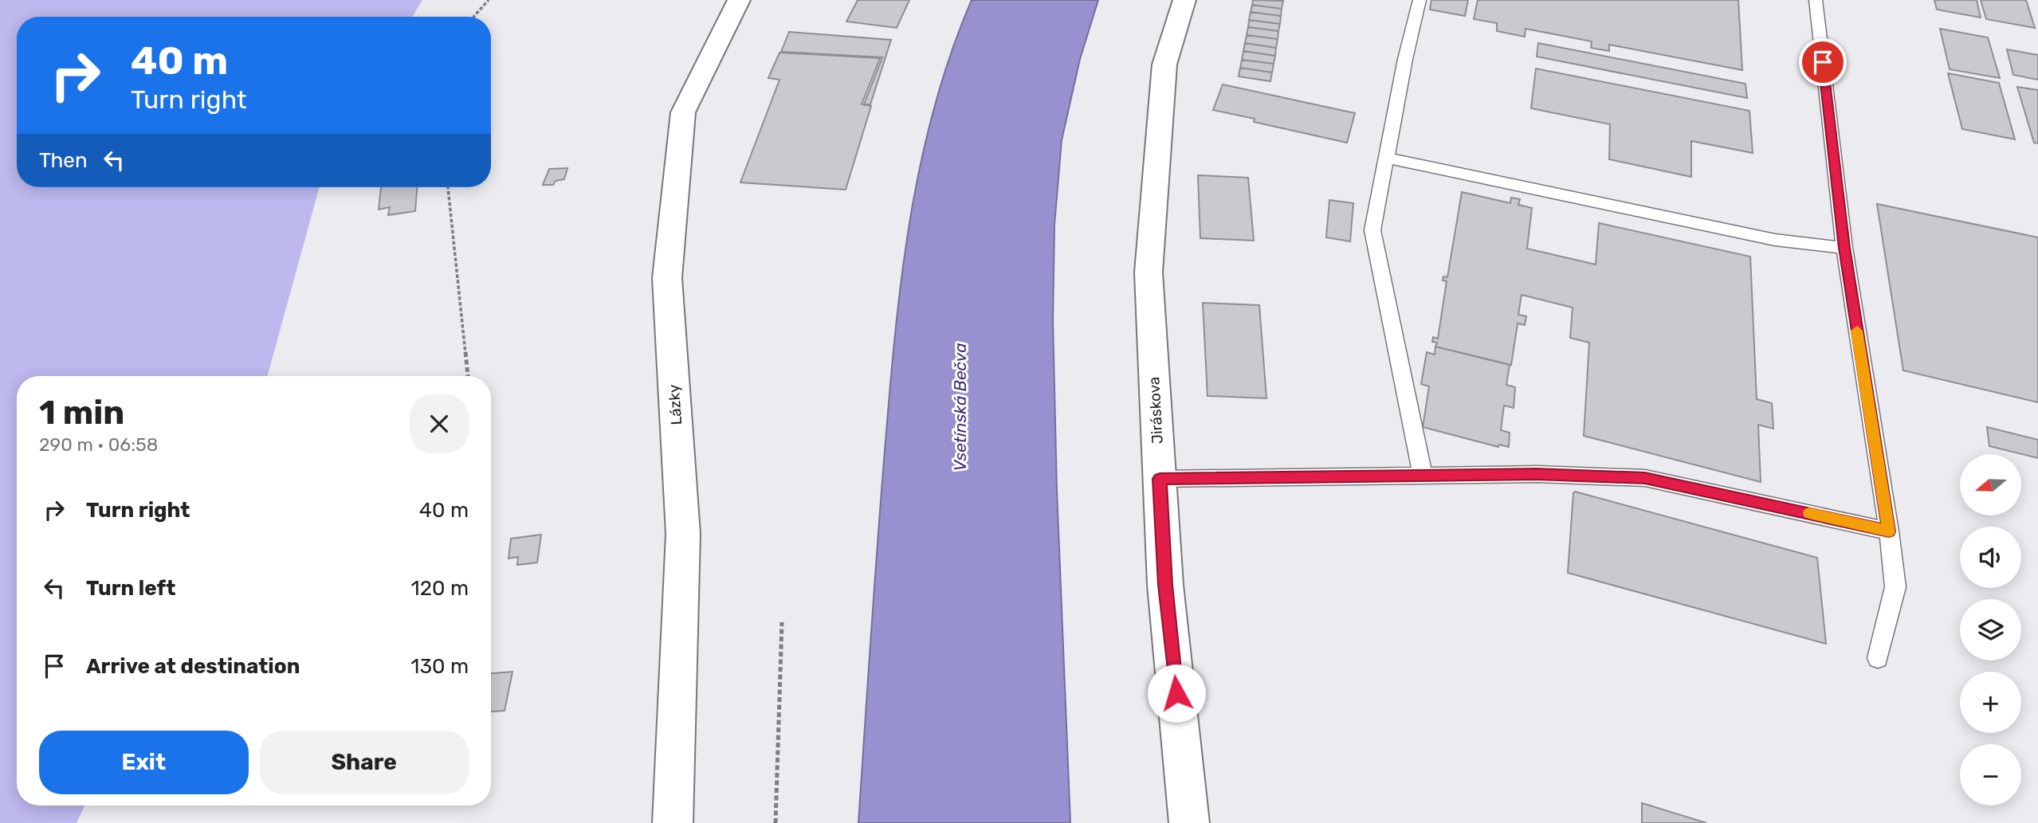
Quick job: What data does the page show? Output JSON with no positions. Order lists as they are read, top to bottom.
{
  "streets": {
    "street": ["Lázky", "Jiráskova"]
  },
  "water": ["Vsetínská Bečva"],
  "north": "left",
  "page": {
    "turn": ["40 m", "Turn right"],
    "then": "Then",
    "heading": ["1 min", "290 m · 06:58"],
    "map_buttons": ["+", "−"],
    "list": [
      {
        "name": "Turn right",
        "value": "40 m"
      },
      {
        "name": "Turn left",
        "value": "120 m"
      },
      {
        "name": "Arrive at destination",
        "value": "130 m"
      }
    ],
    "buttons": ["Exit", "Share"]
  }
}
